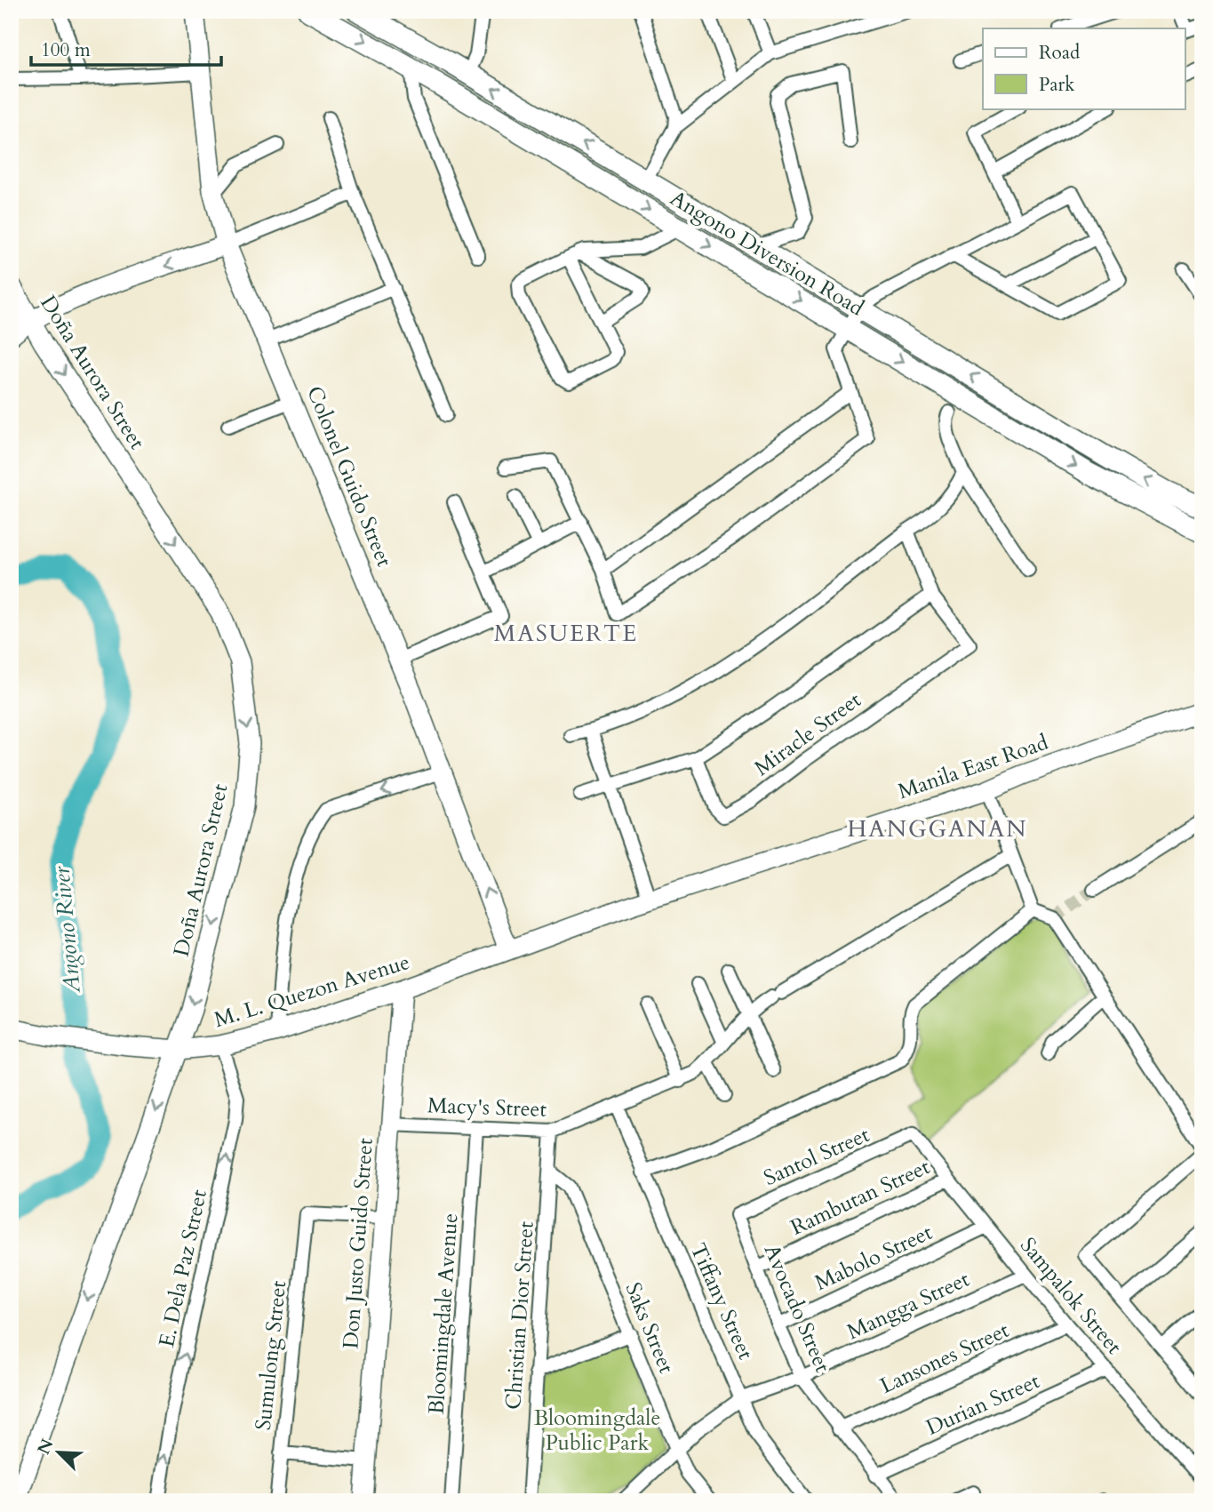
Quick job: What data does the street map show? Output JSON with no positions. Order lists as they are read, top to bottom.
{
  "streets": {
    "main road": ["Angono Diversion Road"],
    "street": [
      "Doña Aurora Street",
      "Colonel Guido Street",
      "Miracle Street",
      "Manila East Road",
      "M. L. Quezon Avenue",
      "Macy's Street",
      "Santol Street",
      "Rambutan Street",
      "Don Justo Guido Street",
      "Mabolo Street",
      "E. Dela Paz Street",
      "Sampalok Street",
      "Tiffany Street",
      "Mangga Street",
      "Avocado Street",
      "Bloomingdale Avenue",
      "Christian Dior Street",
      "Saks Street",
      "Sumulong Street",
      "Lansones Street",
      "Durian Street"
    ]
  },
  "crossings": [
    ["Doña Aurora Street", "M. L. Quezon Avenue"],
    ["Colonel Guido Street", "M. L. Quezon Avenue"],
    ["Manila East Road", "M. L. Quezon Avenue"],
    ["M. L. Quezon Avenue", "Don Justo Guido Street"],
    ["M. L. Quezon Avenue", "E. Dela Paz Street"],
    ["Macy's Street", "Don Justo Guido Street"],
    ["Macy's Street", "Tiffany Street"],
    ["Macy's Street", "Bloomingdale Avenue"],
    ["Macy's Street", "Christian Dior Street"],
    ["Santol Street", "Sampalok Street"],
    ["Santol Street", "Avocado Street"],
    ["Rambutan Street", "Sampalok Street"],
    ["Rambutan Street", "Avocado Street"],
    ["Don Justo Guido Street", "Sumulong Street"],
    ["Mabolo Street", "Sampalok Street"],
    ["Mabolo Street", "Avocado Street"],
    ["Sampalok Street", "Mangga Street"],
    ["Sampalok Street", "Lansones Street"],
    ["Sampalok Street", "Durian Street"],
    ["Tiffany Street", "Mangga Street"],
    ["Mangga Street", "Avocado Street"],
    ["Mangga Street", "Saks Street"],
    ["Avocado Street", "Lansones Street"],
    ["Avocado Street", "Durian Street"],
    ["Christian Dior Street", "Saks Street"]
  ],
  "one_way": ["Doña Aurora Street", "E. Dela Paz Street"],
  "districts": ["MASUERTE", "HANGGANAN"],
  "water": ["Angono River"],
  "parks": ["Bloomingdale Public Park"],
  "legend": ["Road", "Park"],
  "scale_bar": "100 m",
  "north": "top left"
}
